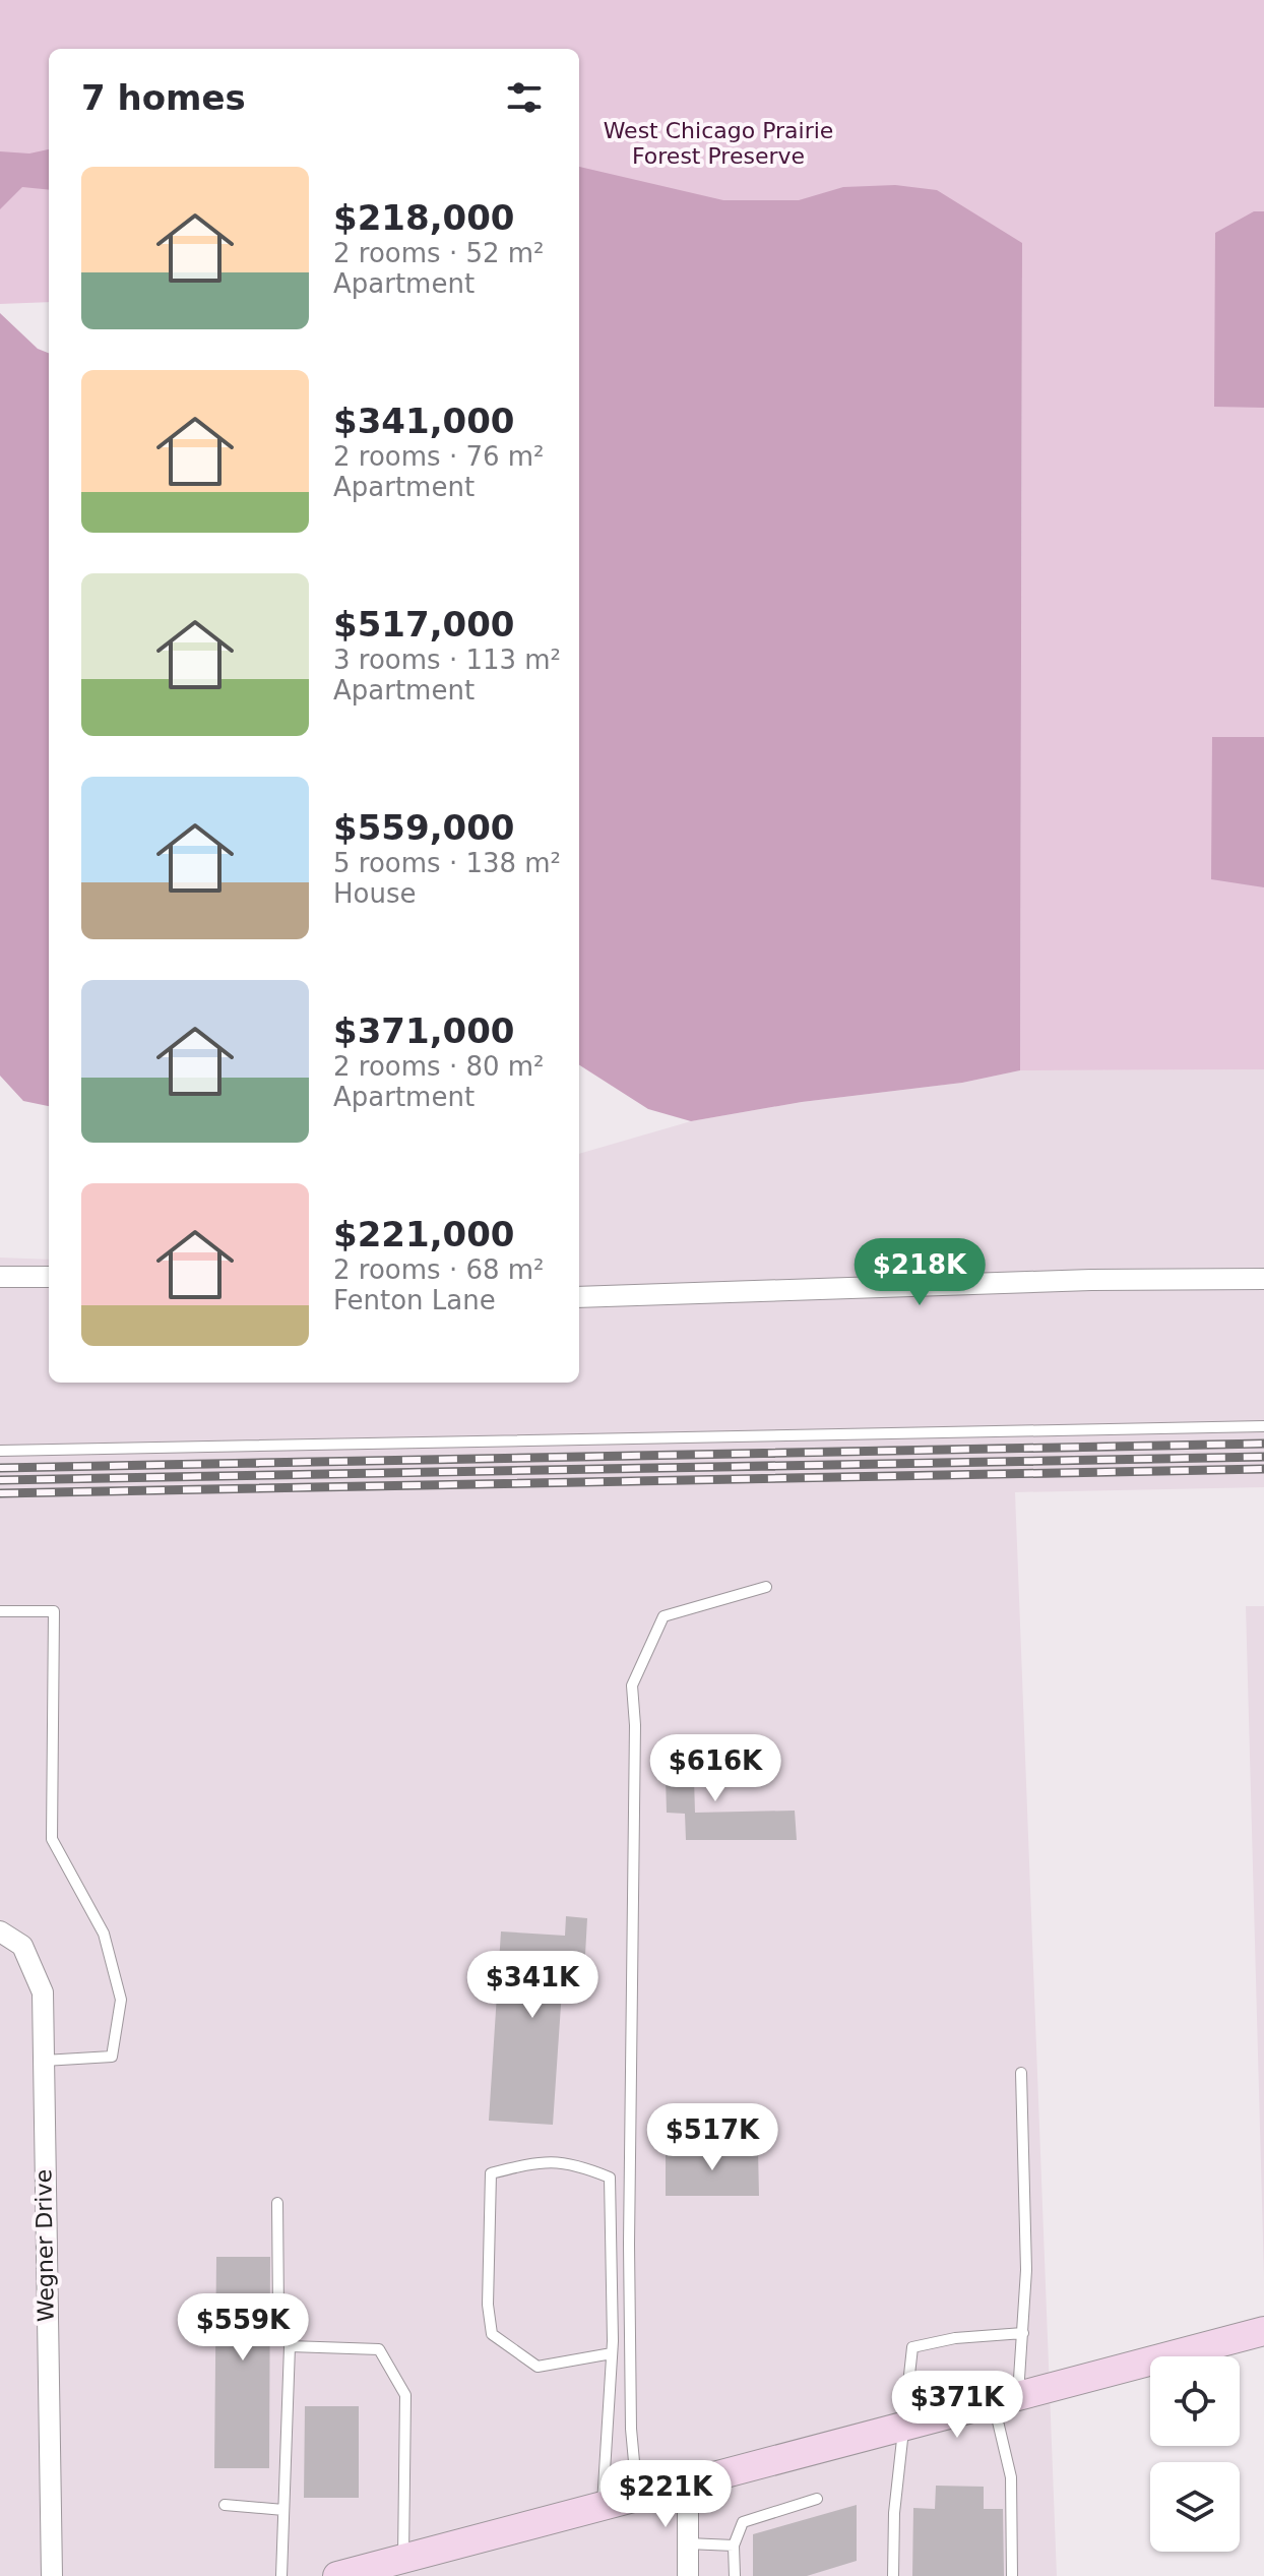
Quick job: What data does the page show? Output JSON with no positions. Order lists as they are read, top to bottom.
{
  "streets": {
    "street": ["Wegner Drive"]
  },
  "parks": ["West Chicago Prairie Forest Preserve"],
  "page": {
    "heading": "7 homes",
    "list": [
      {
        "name": "$218,000",
        "note": "2 rooms · 52 m² · Apartment"
      },
      {
        "name": "$341,000",
        "note": "2 rooms · 76 m² · Apartment"
      },
      {
        "name": "$517,000",
        "note": "3 rooms · 113 m² · Apartment"
      },
      {
        "name": "$559,000",
        "note": "5 rooms · 138 m² · House"
      },
      {
        "name": "$371,000",
        "note": "2 rooms · 80 m² · Apartment"
      },
      {
        "name": "$221,000",
        "note": "2 rooms · 68 m² · Fenton Lane"
      }
    ],
    "price": [
      "$218K",
      "$616K",
      "$341K",
      "$517K",
      "$559K",
      "$371K",
      "$221K"
    ]
  }
}
